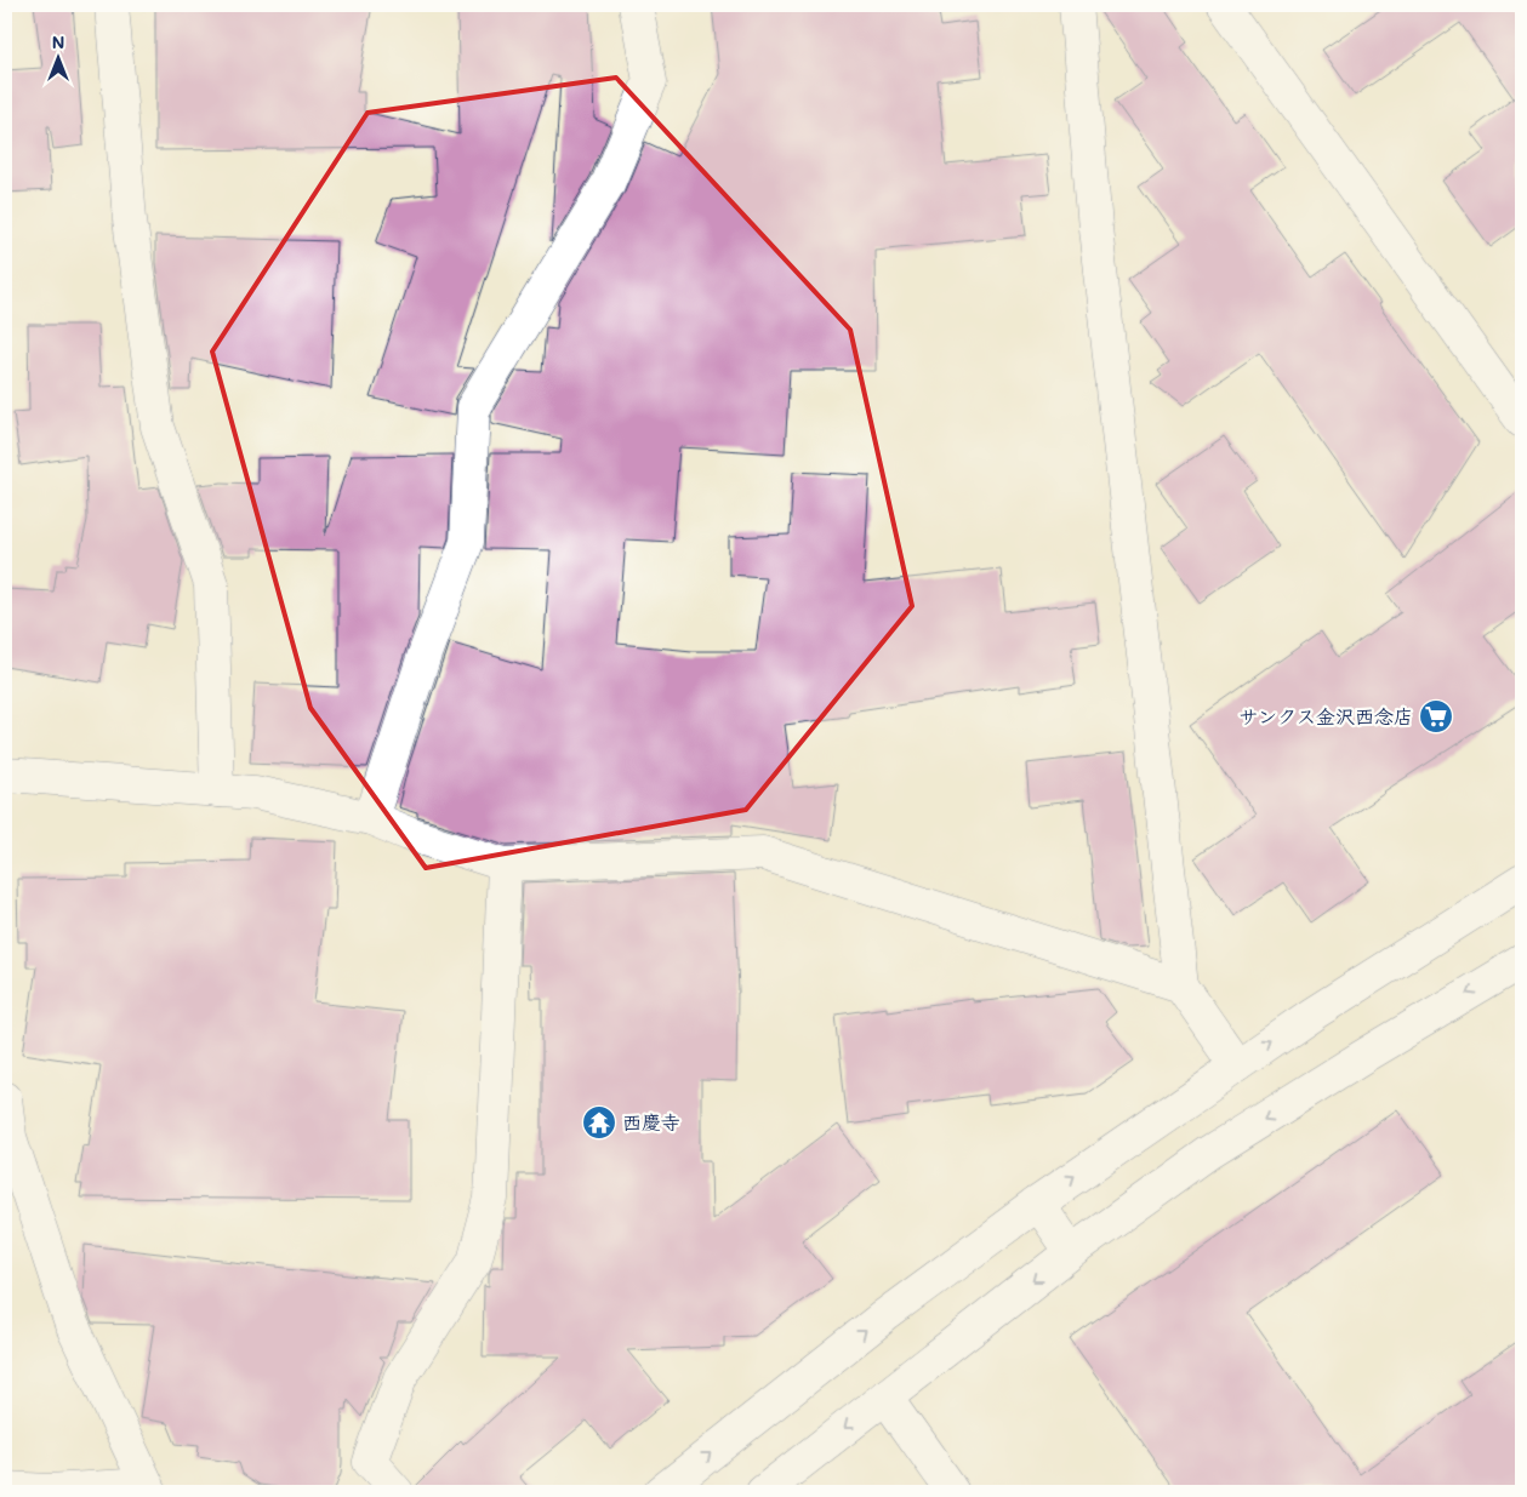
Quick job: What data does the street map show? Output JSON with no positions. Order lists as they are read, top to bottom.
{
  "places": {
    "supermarket": ["サンクス金沢西念店"],
    "temple": ["西慶寺"]
  },
  "north": "top"
}
